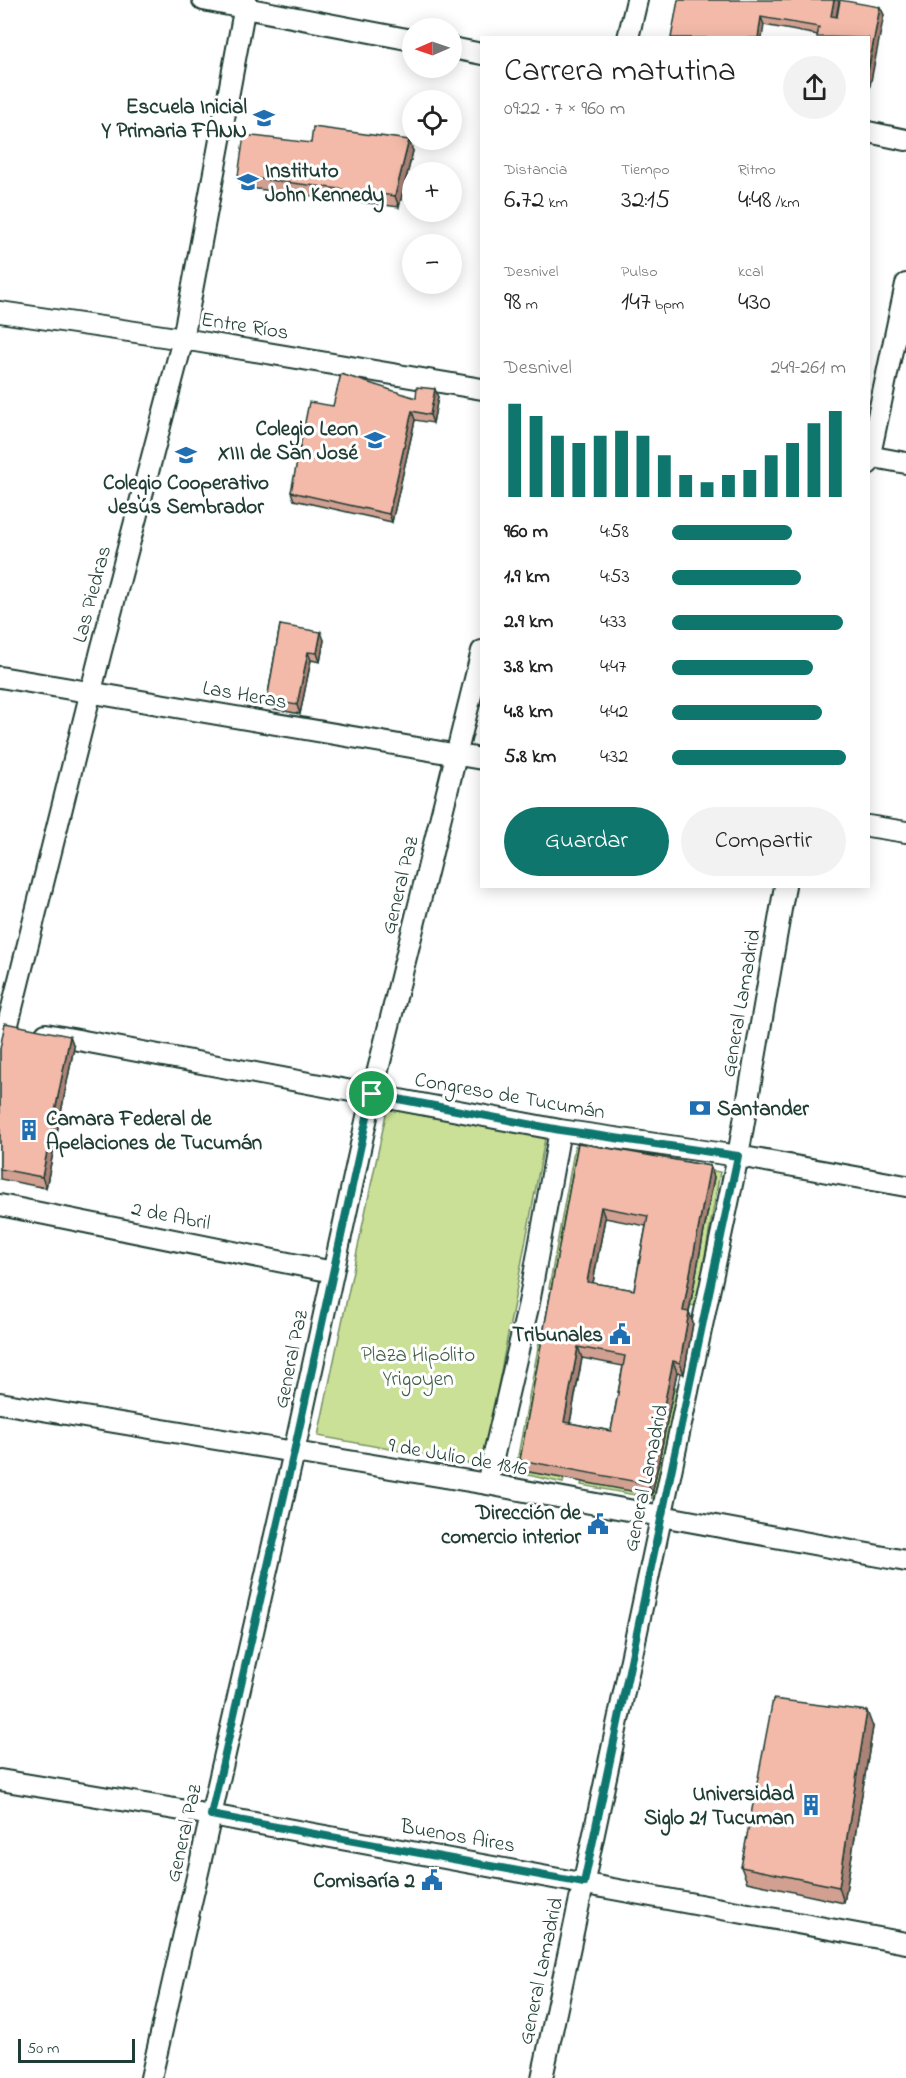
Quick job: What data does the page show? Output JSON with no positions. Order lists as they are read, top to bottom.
{
  "streets": {
    "street": [
      "Entre Ríos",
      "Las Piedras",
      "Las Heras",
      "General Paz",
      "General Lamadrid",
      "Congreso de Tucumán",
      "2 de Abril",
      "9 de Julio de 1816",
      "Buenos Aires"
    ]
  },
  "crossings": [
    ["Entre Ríos", "Las Piedras"],
    ["Las Piedras", "Las Heras"],
    ["Las Piedras", "Congreso de Tucumán"],
    ["Las Heras", "General Paz"],
    ["General Paz", "Congreso de Tucumán"],
    ["General Paz", "2 de Abril"],
    ["General Paz", "9 de Julio de 1816"],
    ["General Paz", "Buenos Aires"],
    ["General Lamadrid", "Congreso de Tucumán"],
    ["General Lamadrid", "9 de Julio de 1816"],
    ["General Lamadrid", "Buenos Aires"]
  ],
  "parks": ["Plaza Hipólito Yrigoyen"],
  "places": {
    "school or university": [
      "Escuela Inicial Y Primaria FANN",
      "Instituto John Kennedy",
      "Colegio Leon XIII de San José",
      "Colegio Cooperativo Jesús Sembrador"
    ],
    "bank": ["Santander"],
    "building": ["Camara Federal de Apelaciones de Tucumán", "Universidad Siglo 21 Tucuman"],
    "public building": ["Tribunales", "Dirección de comercio interior", "Comisaría 2"]
  },
  "scale_bar": "50 m",
  "north": "left",
  "page": {
    "map_buttons": ["+", "−"],
    "heading": ["Carrera matutina", "09:22 · 7 × 960 m"],
    "stats": [
      ["Distancia", "6.72 km"],
      ["Tiempo", "32:15"],
      ["Ritmo", "4:48 /km"],
      ["Desnivel", "98 m"],
      ["Pulso", "147 bpm"],
      ["kcal", "430"]
    ],
    "chart": ["Desnivel", "249–261 m"],
    "list": [
      {
        "name": "960 m",
        "note": "4:58"
      },
      {
        "name": "1.9 km",
        "note": "4:53"
      },
      {
        "name": "2.9 km",
        "note": "4:33"
      },
      {
        "name": "3.8 km",
        "note": "4:47"
      },
      {
        "name": "4.8 km",
        "note": "4:42"
      },
      {
        "name": "5.8 km",
        "note": "4:32"
      }
    ],
    "buttons": ["Guardar", "Compartir"],
    "scale": "50 m"
  }
}
